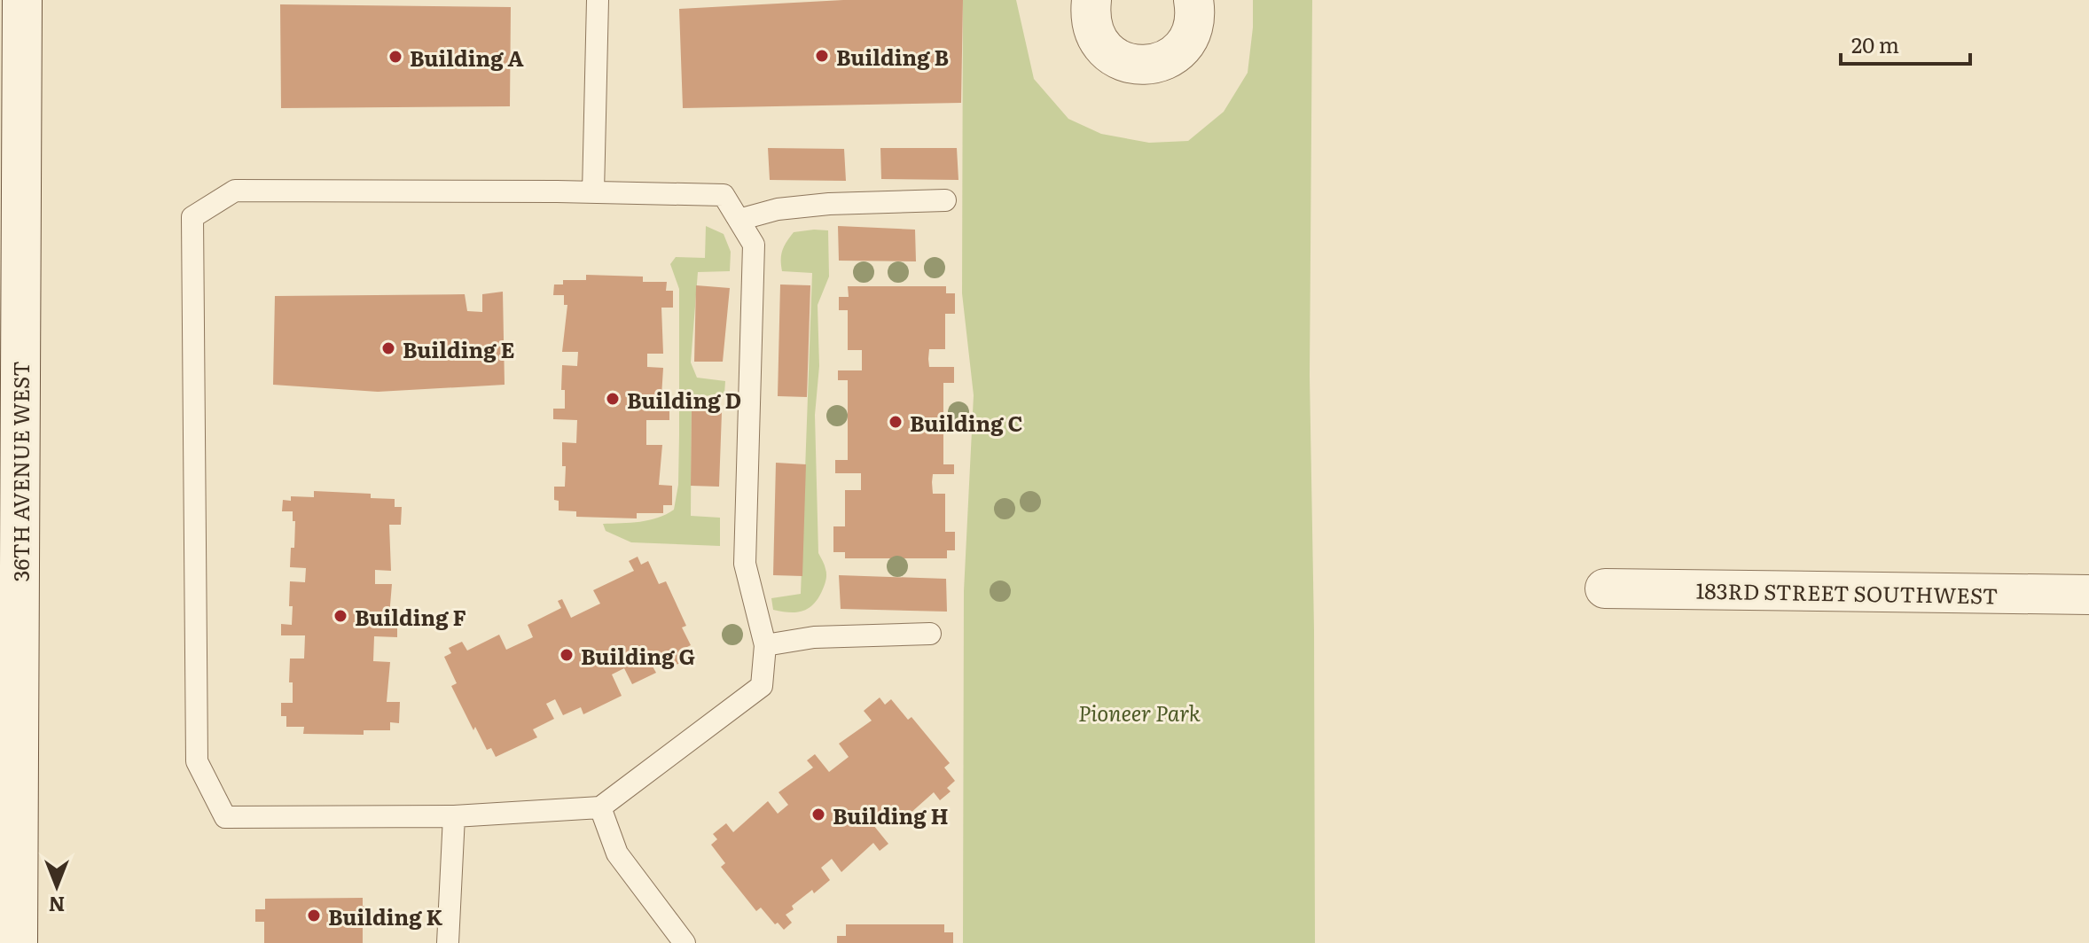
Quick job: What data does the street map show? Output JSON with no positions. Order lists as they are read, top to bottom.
{
  "streets": {
    "main road": ["36TH AVENUE WEST", "183RD STREET SOUTHWEST"]
  },
  "parks": ["Pioneer Park"],
  "places": [
    "Building B",
    "Building A",
    "Building E",
    "Building D",
    "Building C",
    "Building F",
    "Building G",
    "Building H",
    "Building K"
  ],
  "scale_bar": "20 m",
  "north": "bottom"
}
